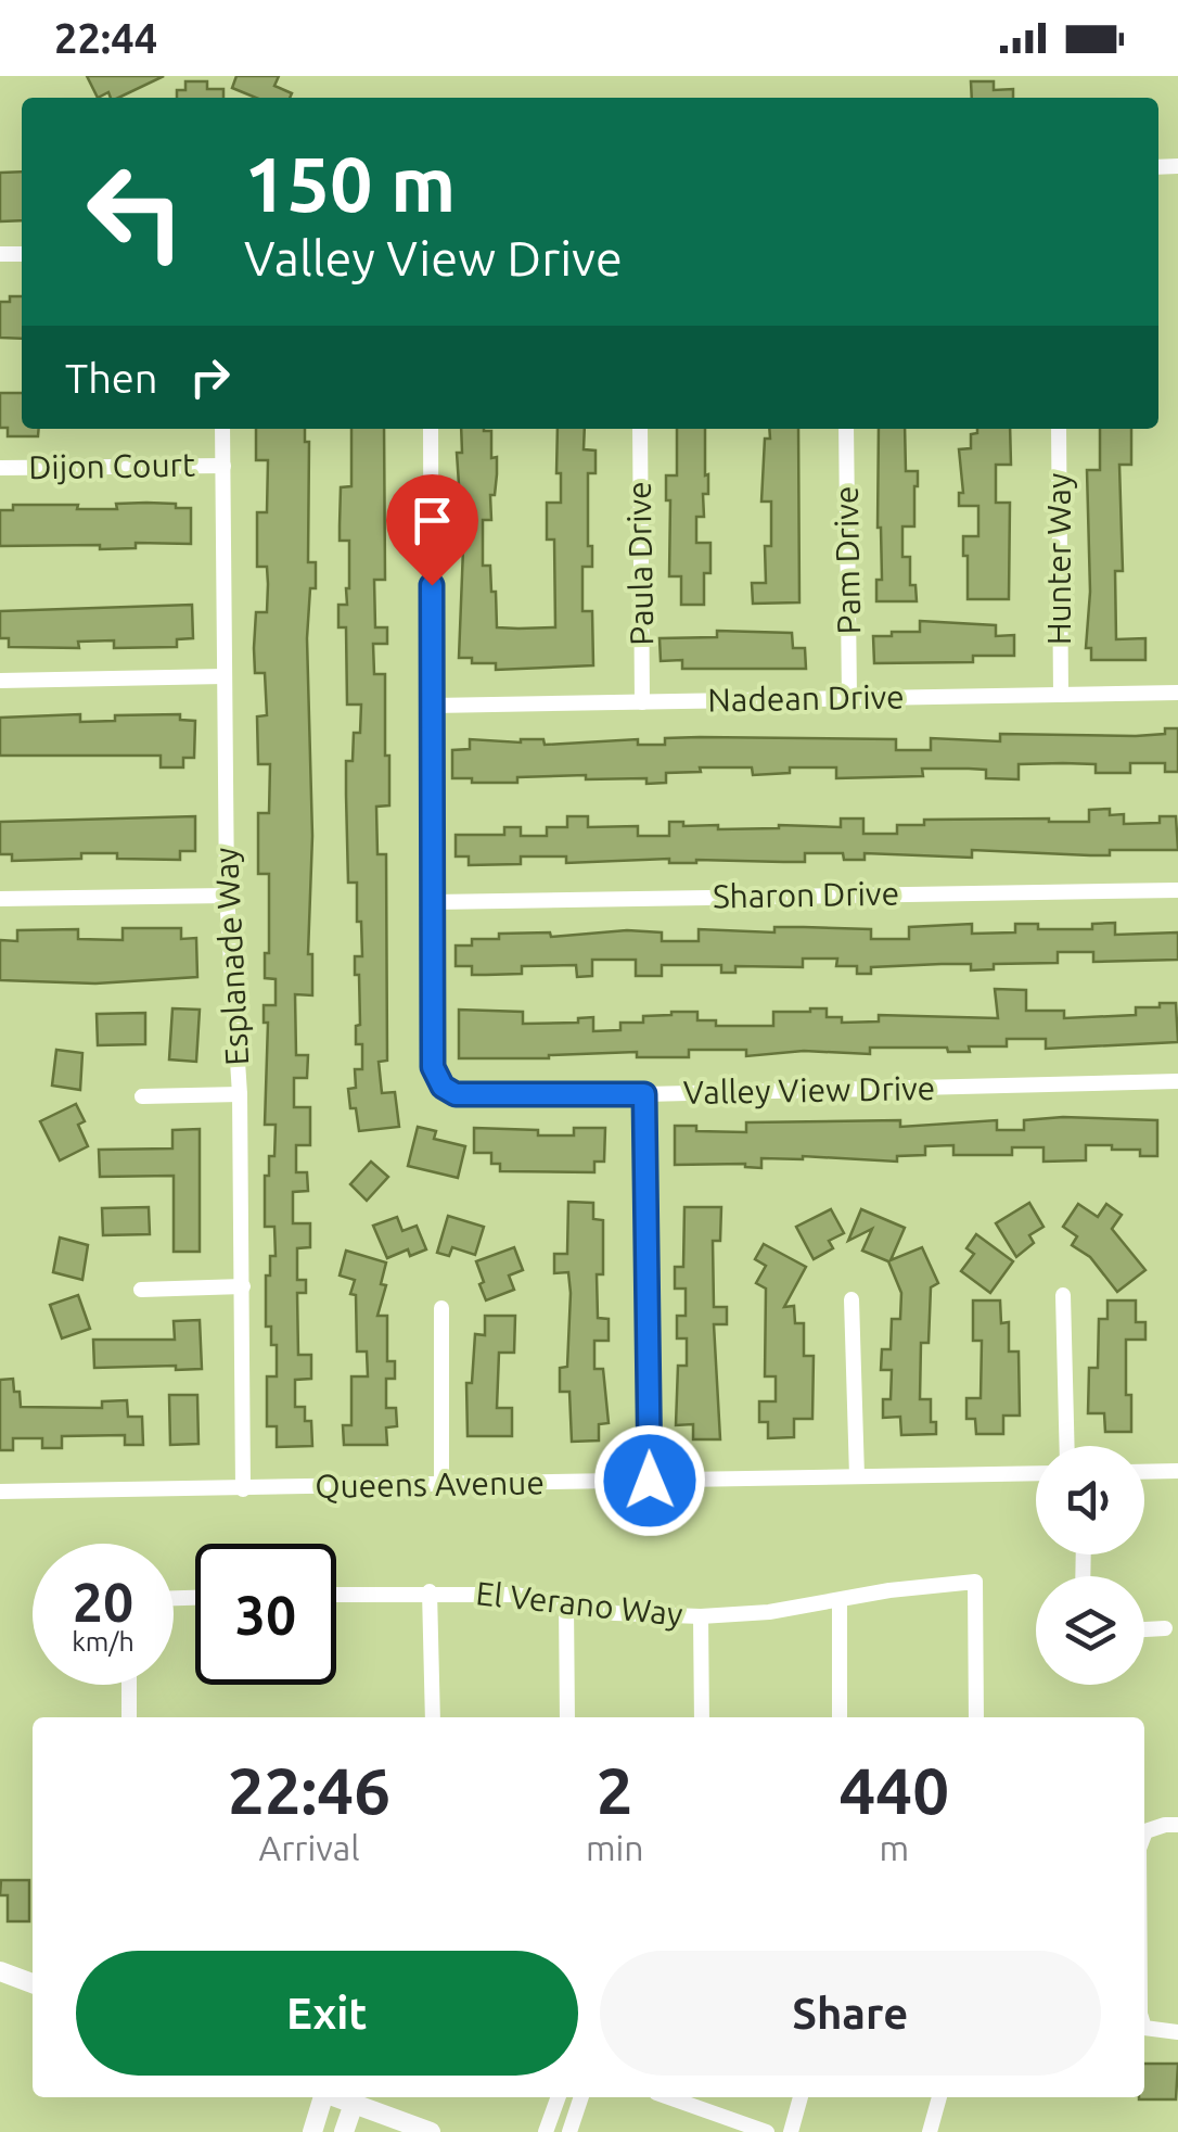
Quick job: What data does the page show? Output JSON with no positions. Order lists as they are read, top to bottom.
{
  "streets": {
    "street": [
      "Dijon Court",
      "Hunter Way",
      "Pam Drive",
      "Paula Drive",
      "Nadean Drive",
      "Sharon Drive",
      "Esplanade Way",
      "Valley View Drive",
      "Queens Avenue",
      "El Verano Way"
    ]
  },
  "crossings": [
    ["Dijon Court", "Esplanade Way"],
    ["Hunter Way", "Nadean Drive"],
    ["Pam Drive", "Nadean Drive"],
    ["Paula Drive", "Nadean Drive"],
    ["Sharon Drive", "Valley View Drive"],
    ["Esplanade Way", "Queens Avenue"]
  ],
  "page": {
    "status": "22:44",
    "turn": ["150 m", "Valley View Drive"],
    "then": "Then",
    "speed": "20 km/h",
    "limit": "30",
    "eta": [
      "22:46",
      "Arrival",
      "2",
      "min",
      "440",
      "m"
    ],
    "buttons": ["Exit", "Share"]
  }
}
